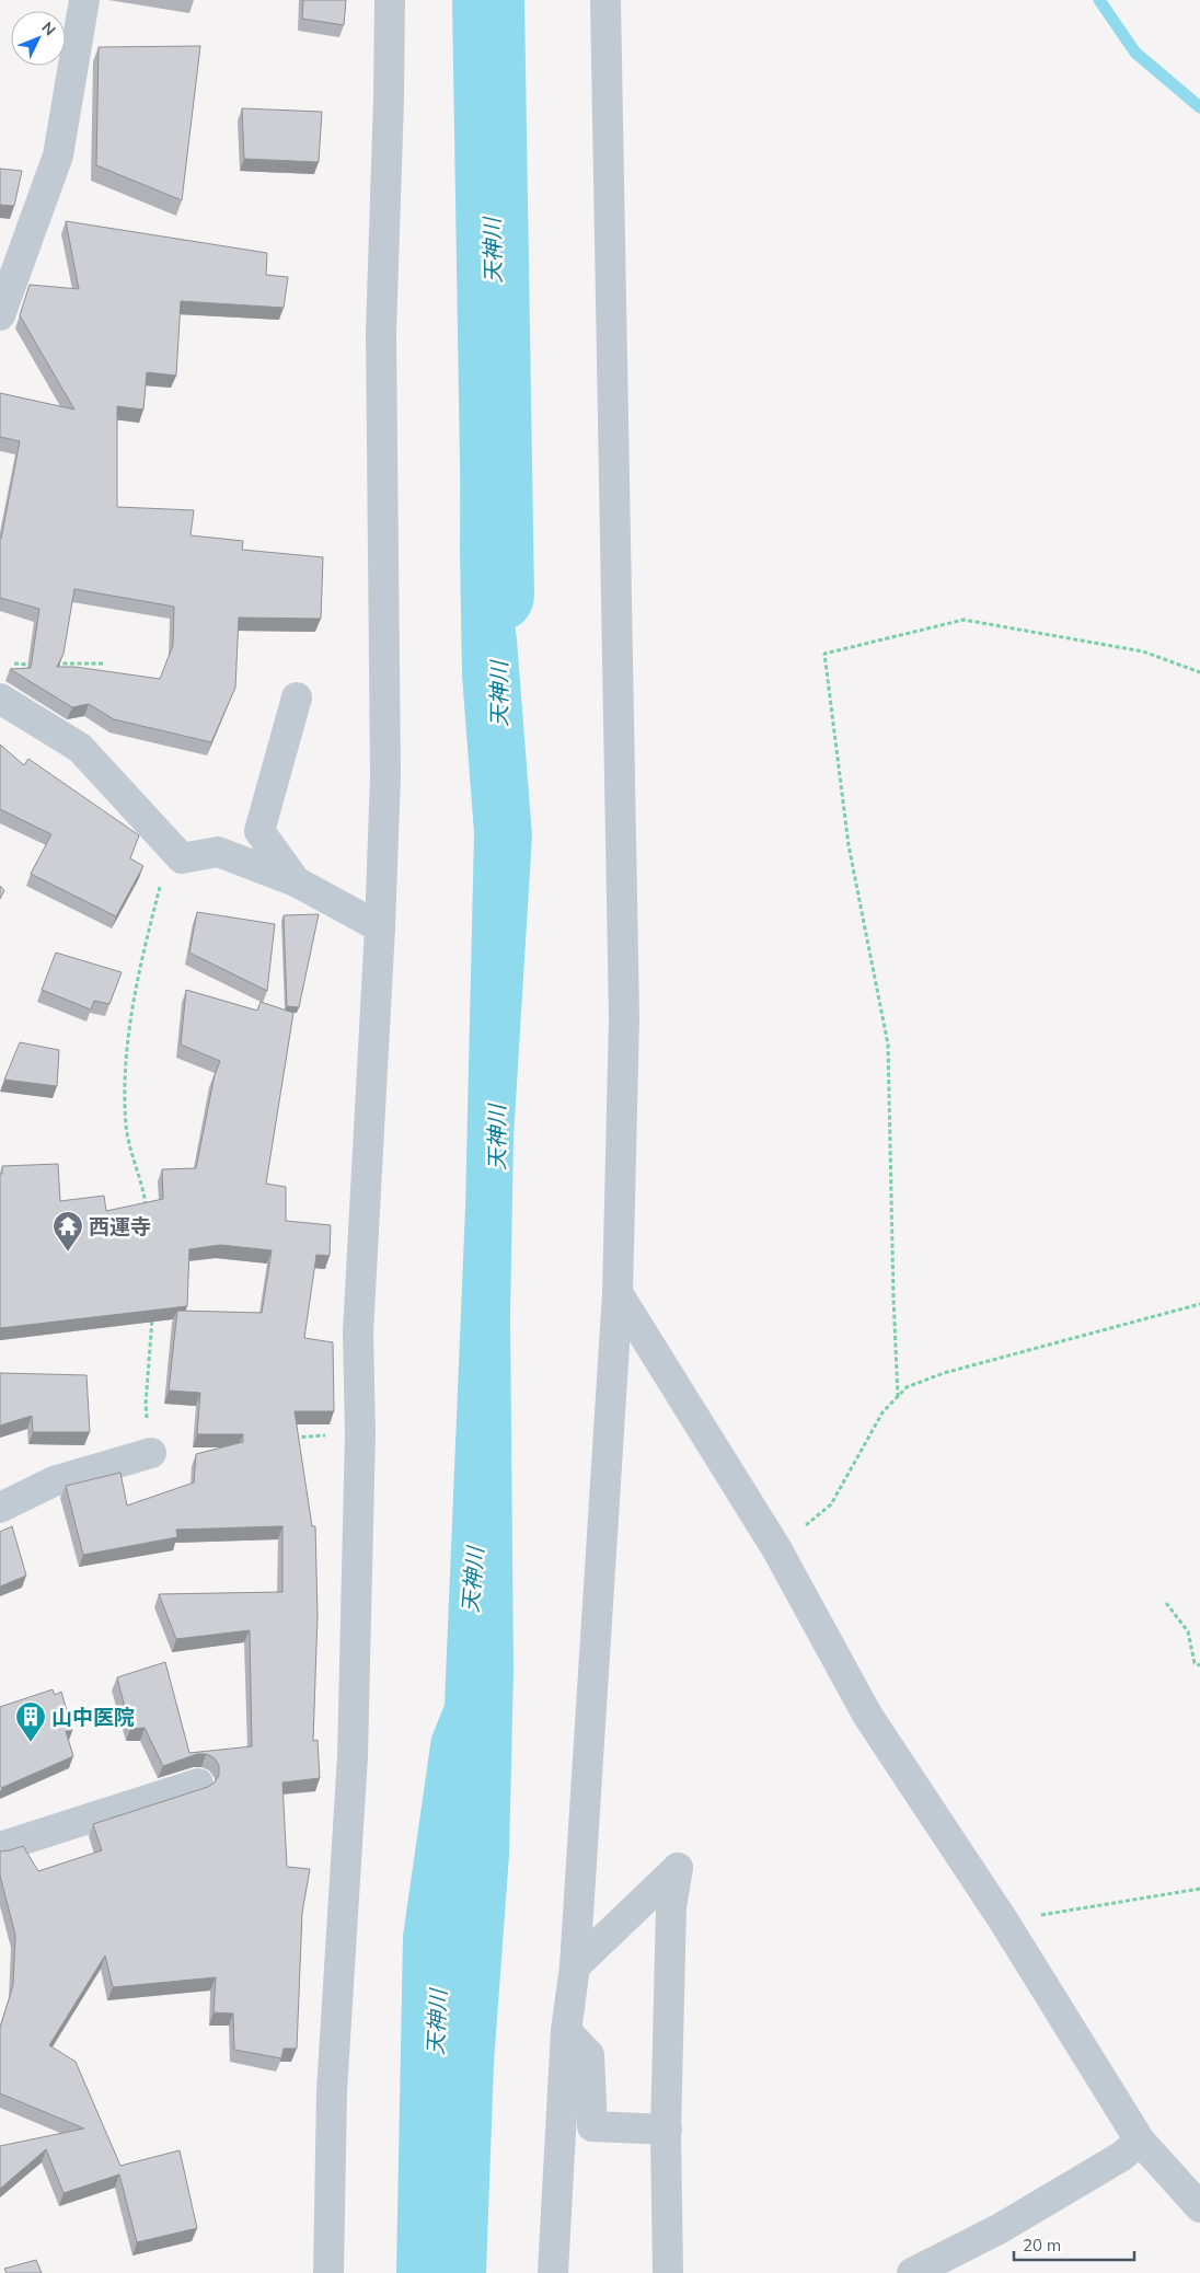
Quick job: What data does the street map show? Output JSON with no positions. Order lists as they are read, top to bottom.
{
  "water": ["天神川"],
  "places": {
    "temple": ["西運寺"],
    "building": ["山中医院"]
  },
  "scale_bar": "20 m",
  "north": "top right"
}
